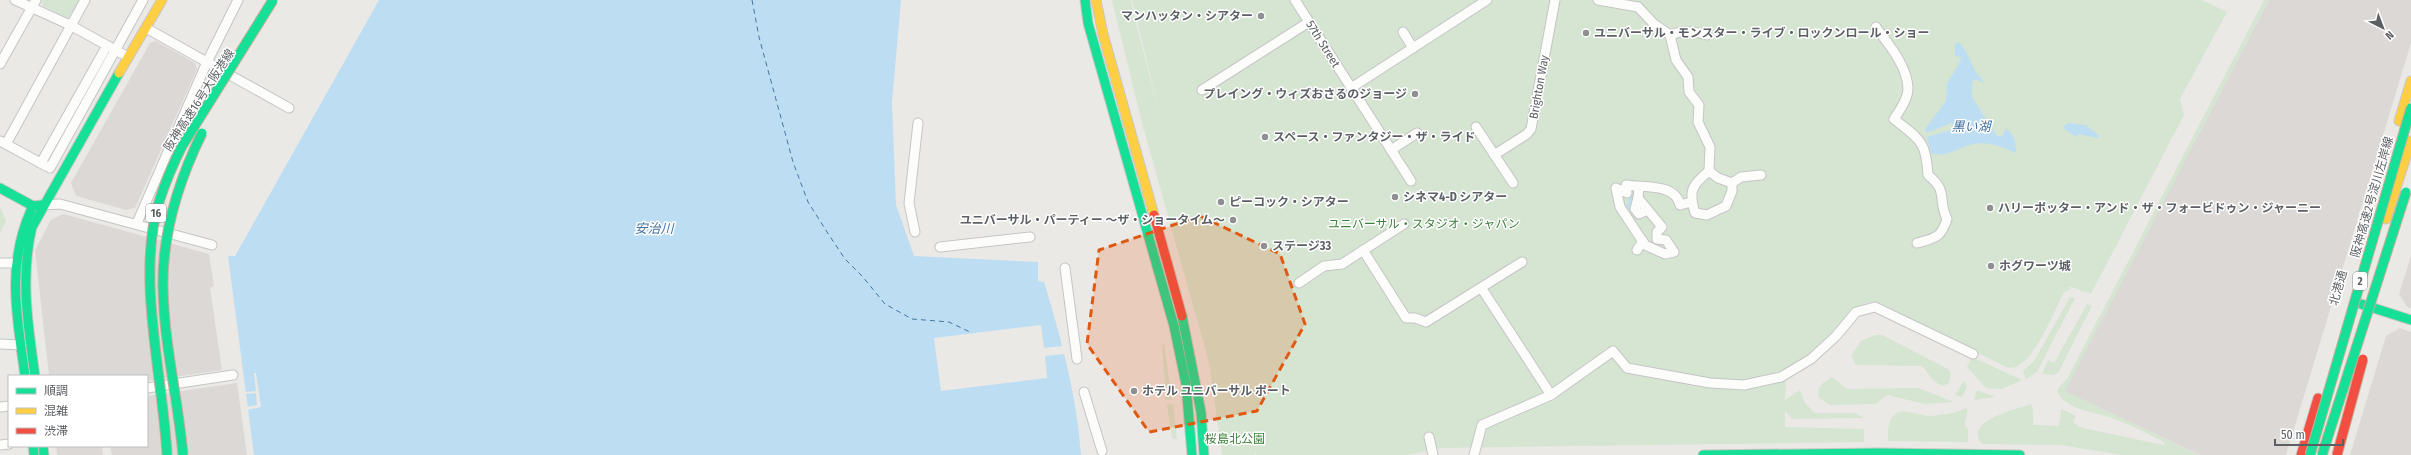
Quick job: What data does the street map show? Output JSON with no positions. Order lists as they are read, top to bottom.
{
  "streets": {
    "main road": [
      "阪神高速16号大阪港線",
      "阪神高速2号淀川左岸線",
      "16",
      "2",
      "北港通"
    ],
    "street": ["57th Street", "Brighton Way"]
  },
  "water": ["黒い湖", "安治川"],
  "parks": ["ユニバーサル・スタジオ・ジャパン", "桜島北公園"],
  "places": [
    "マンハッタン・シアター",
    "ユニバーサル・モンスター・ライブ・ロックンロール・ショー",
    "プレイング・ウィズおさるのジョージ",
    "スペース・ファンタジー・ザ・ライド",
    "シネマ4-D シアター",
    "ピーコック・シアター",
    "ハリーポッター・アンド・ザ・フォービドゥン・ジャーニー",
    "ユニバーサル・パーティー ～ザ・ショータイム～",
    "ステージ33",
    "ホグワーツ城",
    "ホテル ユニバーサル ポート"
  ],
  "legend": ["順調", "混雑", "渋滞"],
  "scale_bar": "50 m",
  "north": "bottom right"
}
